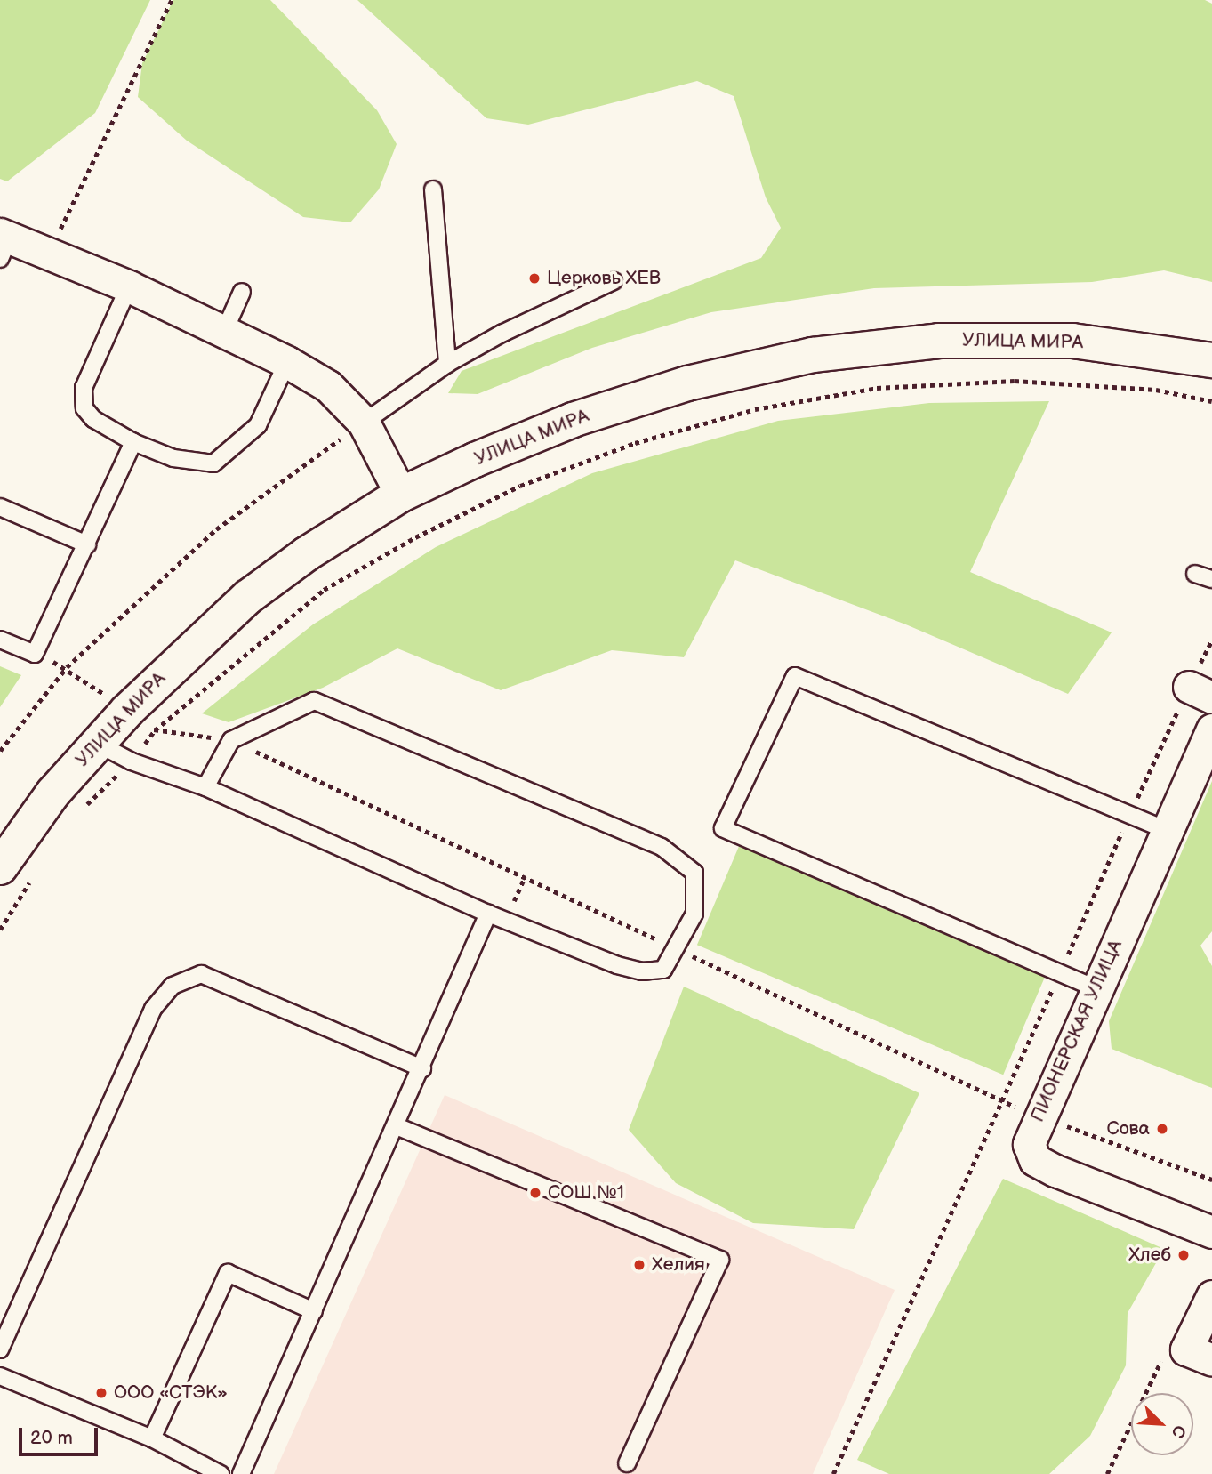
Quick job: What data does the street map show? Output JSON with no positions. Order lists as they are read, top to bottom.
{
  "streets": {
    "main road": ["УЛИЦА МИРА"],
    "street": ["ПИОНЕРСКАЯ УЛИЦА"]
  },
  "places": [
    "Церковь ХЕВ",
    "Сова",
    "СОШ №1",
    "Хлеб",
    "Хелия",
    "ООО «СТЭК»"
  ],
  "scale_bar": "20 m",
  "north": "bottom right"
}
